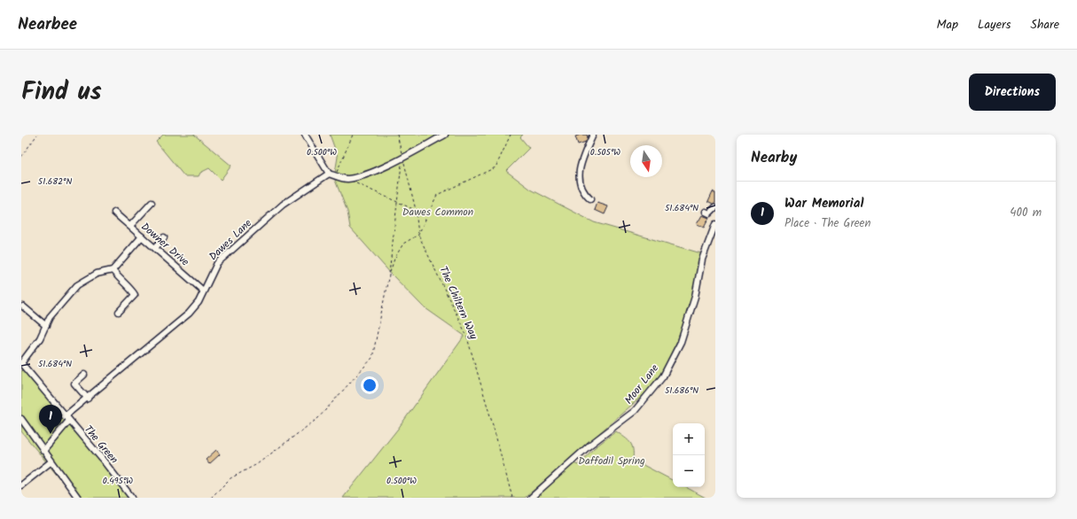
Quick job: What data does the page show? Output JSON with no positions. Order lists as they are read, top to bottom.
{
  "streets": {
    "street": [
      "Dawes Lane",
      "Downer Drive",
      "Moor Lane",
      "The Green"
    ],
    "path": ["The Chiltern Way"]
  },
  "crossings": [
    ["Dawes Lane", "Downer Drive"],
    ["Dawes Lane", "The Green"]
  ],
  "parks": ["Dawes Common", "Daffodil Spring"],
  "north": "bottom",
  "page": {
    "header": "Nearbee",
    "nav": ["Map", "Layers", "Share"],
    "title": "Find us",
    "buttons": "Directions",
    "heading": "Nearby",
    "list": [
      {
        "mark": "1",
        "name": "War Memorial",
        "note": "Place · The Green",
        "value": "400 m"
      }
    ],
    "pins": "1",
    "map_buttons": ["+", "−"]
  },
  "coordinates": [
    "0.500°W",
    "0.505°W",
    "51.682°N",
    "51.684°N",
    "51.686°N",
    "0.495°W"
  ]
}
